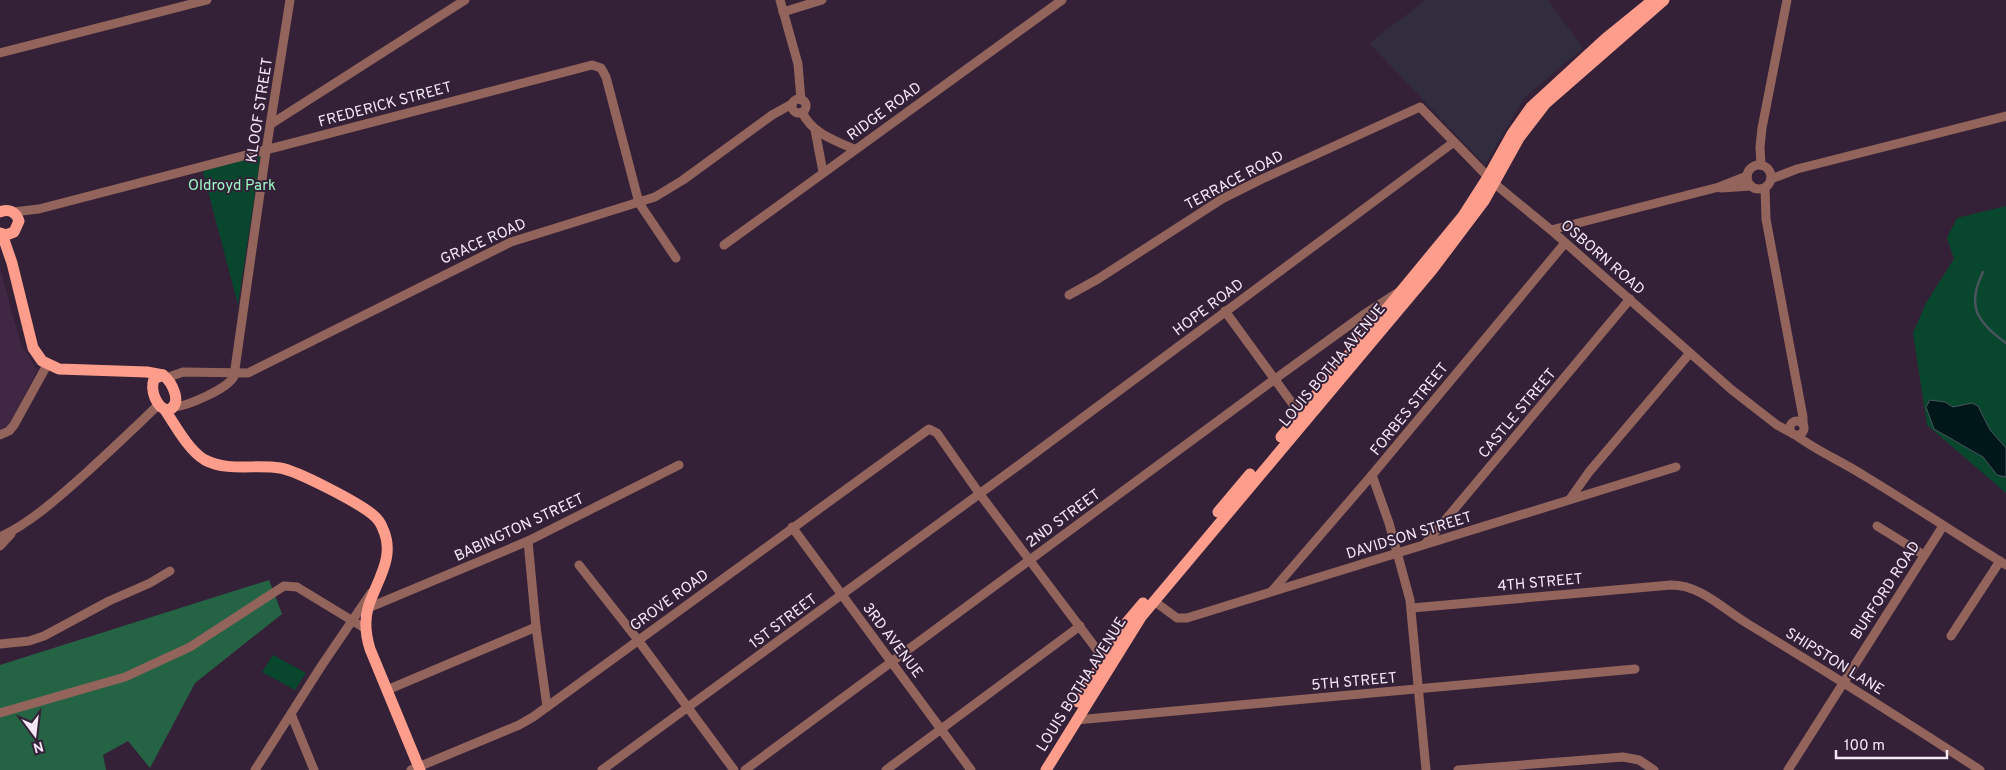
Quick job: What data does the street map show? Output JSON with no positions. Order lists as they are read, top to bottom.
{
  "streets": {
    "main road": ["LOUIS BOTHA AVENUE"],
    "street": [
      "FREDERICK STREET",
      "KLOOF STREET",
      "RIDGE ROAD",
      "TERRACE ROAD",
      "GRACE ROAD",
      "OSBORN ROAD",
      "HOPE ROAD",
      "FORBES STREET",
      "CASTLE STREET",
      "2ND STREET",
      "BABINGTON STREET",
      "DAVIDSON STREET",
      "4TH STREET",
      "BURFORD ROAD",
      "GROVE ROAD",
      "1ST STREET",
      "3RD AVENUE",
      "SHIPSTON LANE",
      "5TH STREET"
    ]
  },
  "crossings": [
    ["FREDERICK STREET", "KLOOF STREET"],
    ["FREDERICK STREET", "GRACE ROAD"],
    ["TERRACE ROAD", "OSBORN ROAD"],
    ["OSBORN ROAD", "HOPE ROAD"],
    ["OSBORN ROAD", "LOUIS BOTHA AVENUE"],
    ["OSBORN ROAD", "FORBES STREET"],
    ["OSBORN ROAD", "CASTLE STREET"],
    ["OSBORN ROAD", "BURFORD ROAD"],
    ["HOPE ROAD", "GROVE ROAD"],
    ["HOPE ROAD", "1ST STREET"],
    ["LOUIS BOTHA AVENUE", "2ND STREET"],
    ["LOUIS BOTHA AVENUE", "DAVIDSON STREET"],
    ["LOUIS BOTHA AVENUE", "5TH STREET"],
    ["FORBES STREET", "DAVIDSON STREET"],
    ["CASTLE STREET", "DAVIDSON STREET"],
    ["2ND STREET", "3RD AVENUE"],
    ["4TH STREET", "SHIPSTON LANE"],
    ["BURFORD ROAD", "SHIPSTON LANE"],
    ["GROVE ROAD", "1ST STREET"],
    ["GROVE ROAD", "3RD AVENUE"],
    ["1ST STREET", "3RD AVENUE"]
  ],
  "parks": ["Oldroyd Park"],
  "scale_bar": "100 m",
  "north": "bottom"
}
